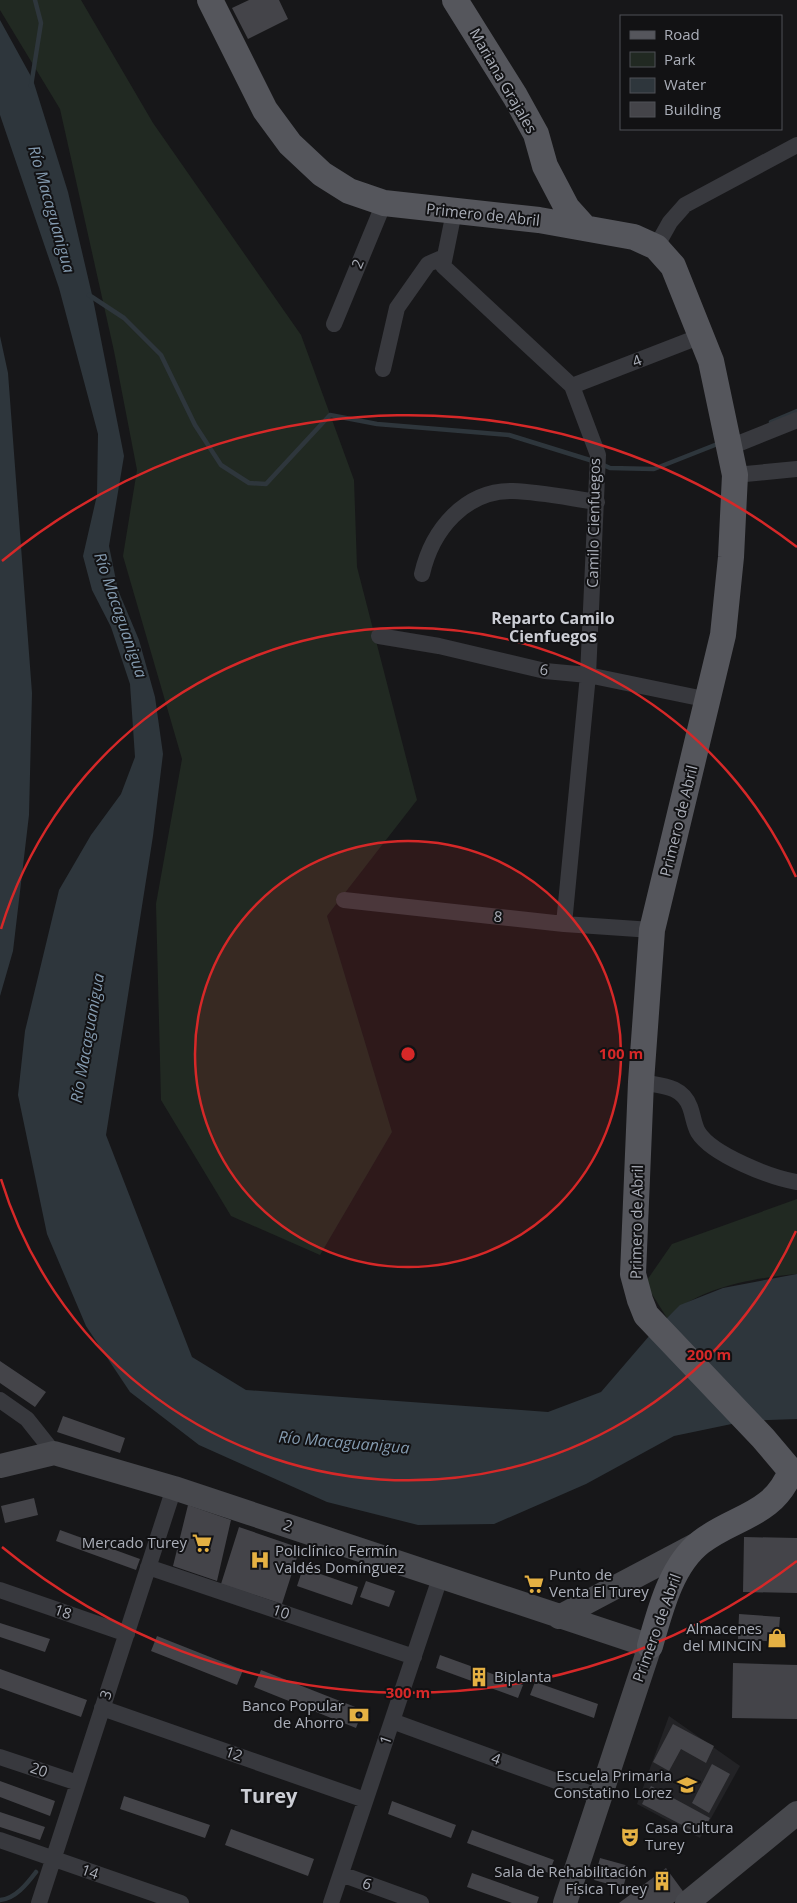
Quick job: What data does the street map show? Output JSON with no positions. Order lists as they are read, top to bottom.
{
  "streets": {
    "main road": ["Mariana Grajales", "Primero de Abril", "2"],
    "street": [
      "4",
      "Camilo Cienfuegos",
      "6",
      "8",
      "18",
      "10",
      "3",
      "1",
      "12",
      "20",
      "14"
    ]
  },
  "crossings": [
    ["Mariana Grajales", "Primero de Abril"],
    ["Primero de Abril", "2"],
    ["Primero de Abril", "4"],
    ["Primero de Abril", "6"],
    ["Primero de Abril", "8"],
    ["2", "3"],
    ["2", "1"],
    ["4", "Camilo Cienfuegos"],
    ["4", "1"],
    ["Camilo Cienfuegos", "6"],
    ["Camilo Cienfuegos", "8"],
    ["6", "1"],
    ["18", "3"],
    ["10", "3"],
    ["10", "1"],
    ["3", "12"],
    ["3", "20"],
    ["3", "14"],
    ["1", "12"]
  ],
  "districts": ["Reparto Camilo Cienfuegos", "Turey"],
  "water": ["Río Macaguanigua"],
  "places": {
    "supermarket": ["Mercado Turey", "Punto de Venta El Turey"],
    "hospital": ["Policlínico Fermín Valdés Domínguez"],
    "shop": ["Almacenes del MINCIN"],
    "building": ["Biplanta", "Sala de Rehabilitación Física Turey"],
    "bank": ["Banco Popular de Ahorro"],
    "school or university": ["Escuela Primaria Constatino Lorez"],
    "theatre": ["Casa Cultura Turey"]
  },
  "legend": [
    "Road",
    "Park",
    "Water",
    "Building"
  ],
  "rings": ["100 m", "200 m", "300 m"]
}
